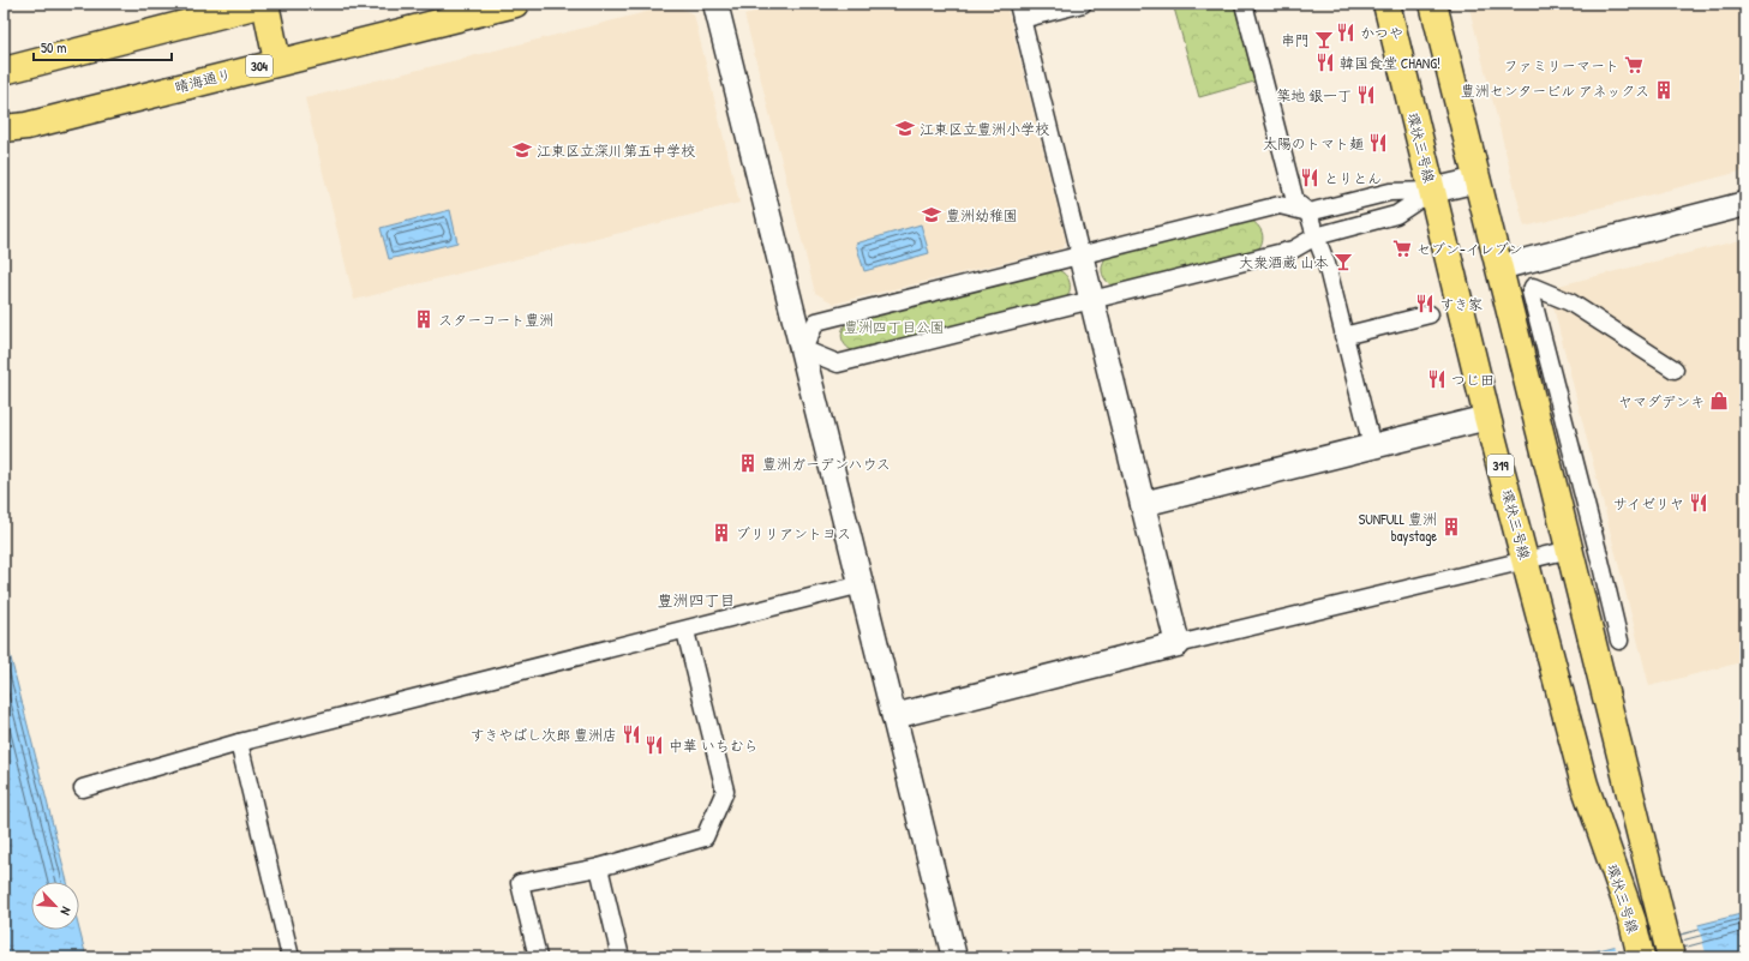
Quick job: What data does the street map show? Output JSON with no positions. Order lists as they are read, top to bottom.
{
  "streets": {
    "main road": [
      "304",
      "晴海通り",
      "環状三号線",
      "319"
    ]
  },
  "districts": ["豊洲四丁目"],
  "parks": ["豊洲四丁目公園"],
  "places": {
    "restaurant": [
      "かつや",
      "韓国食堂 CHANG!",
      "築地 銀一丁",
      "太陽のトマト麺",
      "とりとん",
      "すき家",
      "つじ田",
      "サイゼリヤ",
      "すきやばし次郎 豊洲店",
      "中華 いちむら"
    ],
    "bar": ["串門", "大衆酒蔵 山本"],
    "supermarket": ["ファミリーマート", "セブン-イレブン"],
    "building": [
      "豊洲センタービル アネックス",
      "スターコート豊洲",
      "豊洲ガーデンハウス",
      "SUNFULL 豊洲 baystage",
      "ブリリアントヨス"
    ],
    "school or university": ["江東区立豊洲小学校", "江東区立深川第五中学校", "豊洲幼稚園"],
    "shop": ["ヤマダデンキ"]
  },
  "scale_bar": "50 m",
  "north": "bottom right"
}
